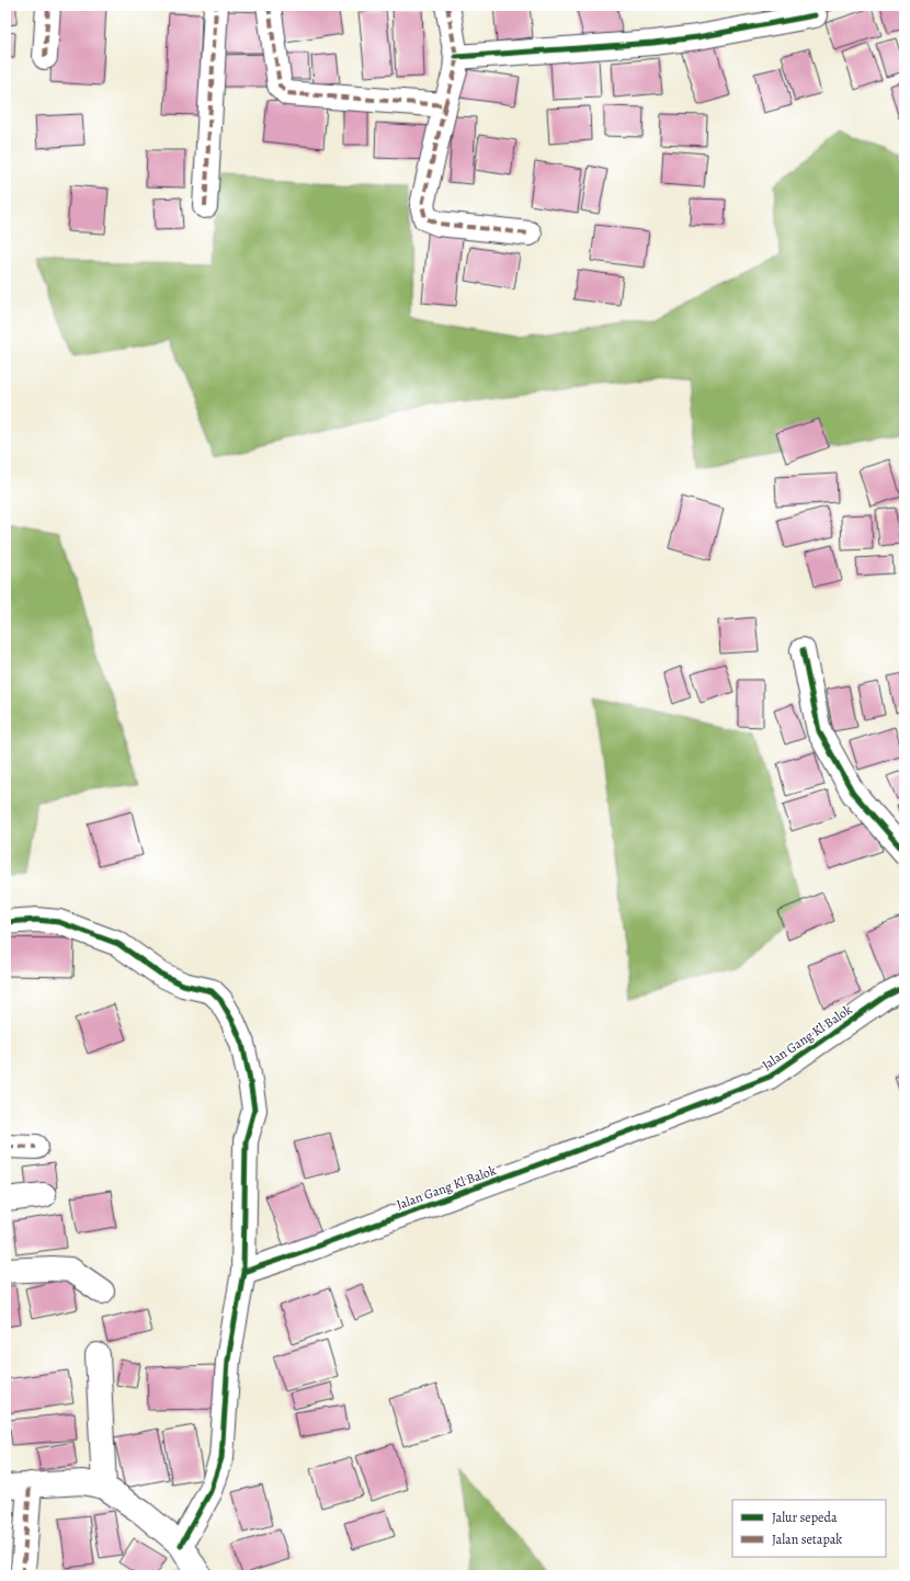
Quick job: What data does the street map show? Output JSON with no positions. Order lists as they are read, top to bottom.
{
  "streets": {
    "street": ["Jalan Gang Kl Balok"]
  },
  "legend": ["Jalur sepeda", "Jalan setapak"]
}
